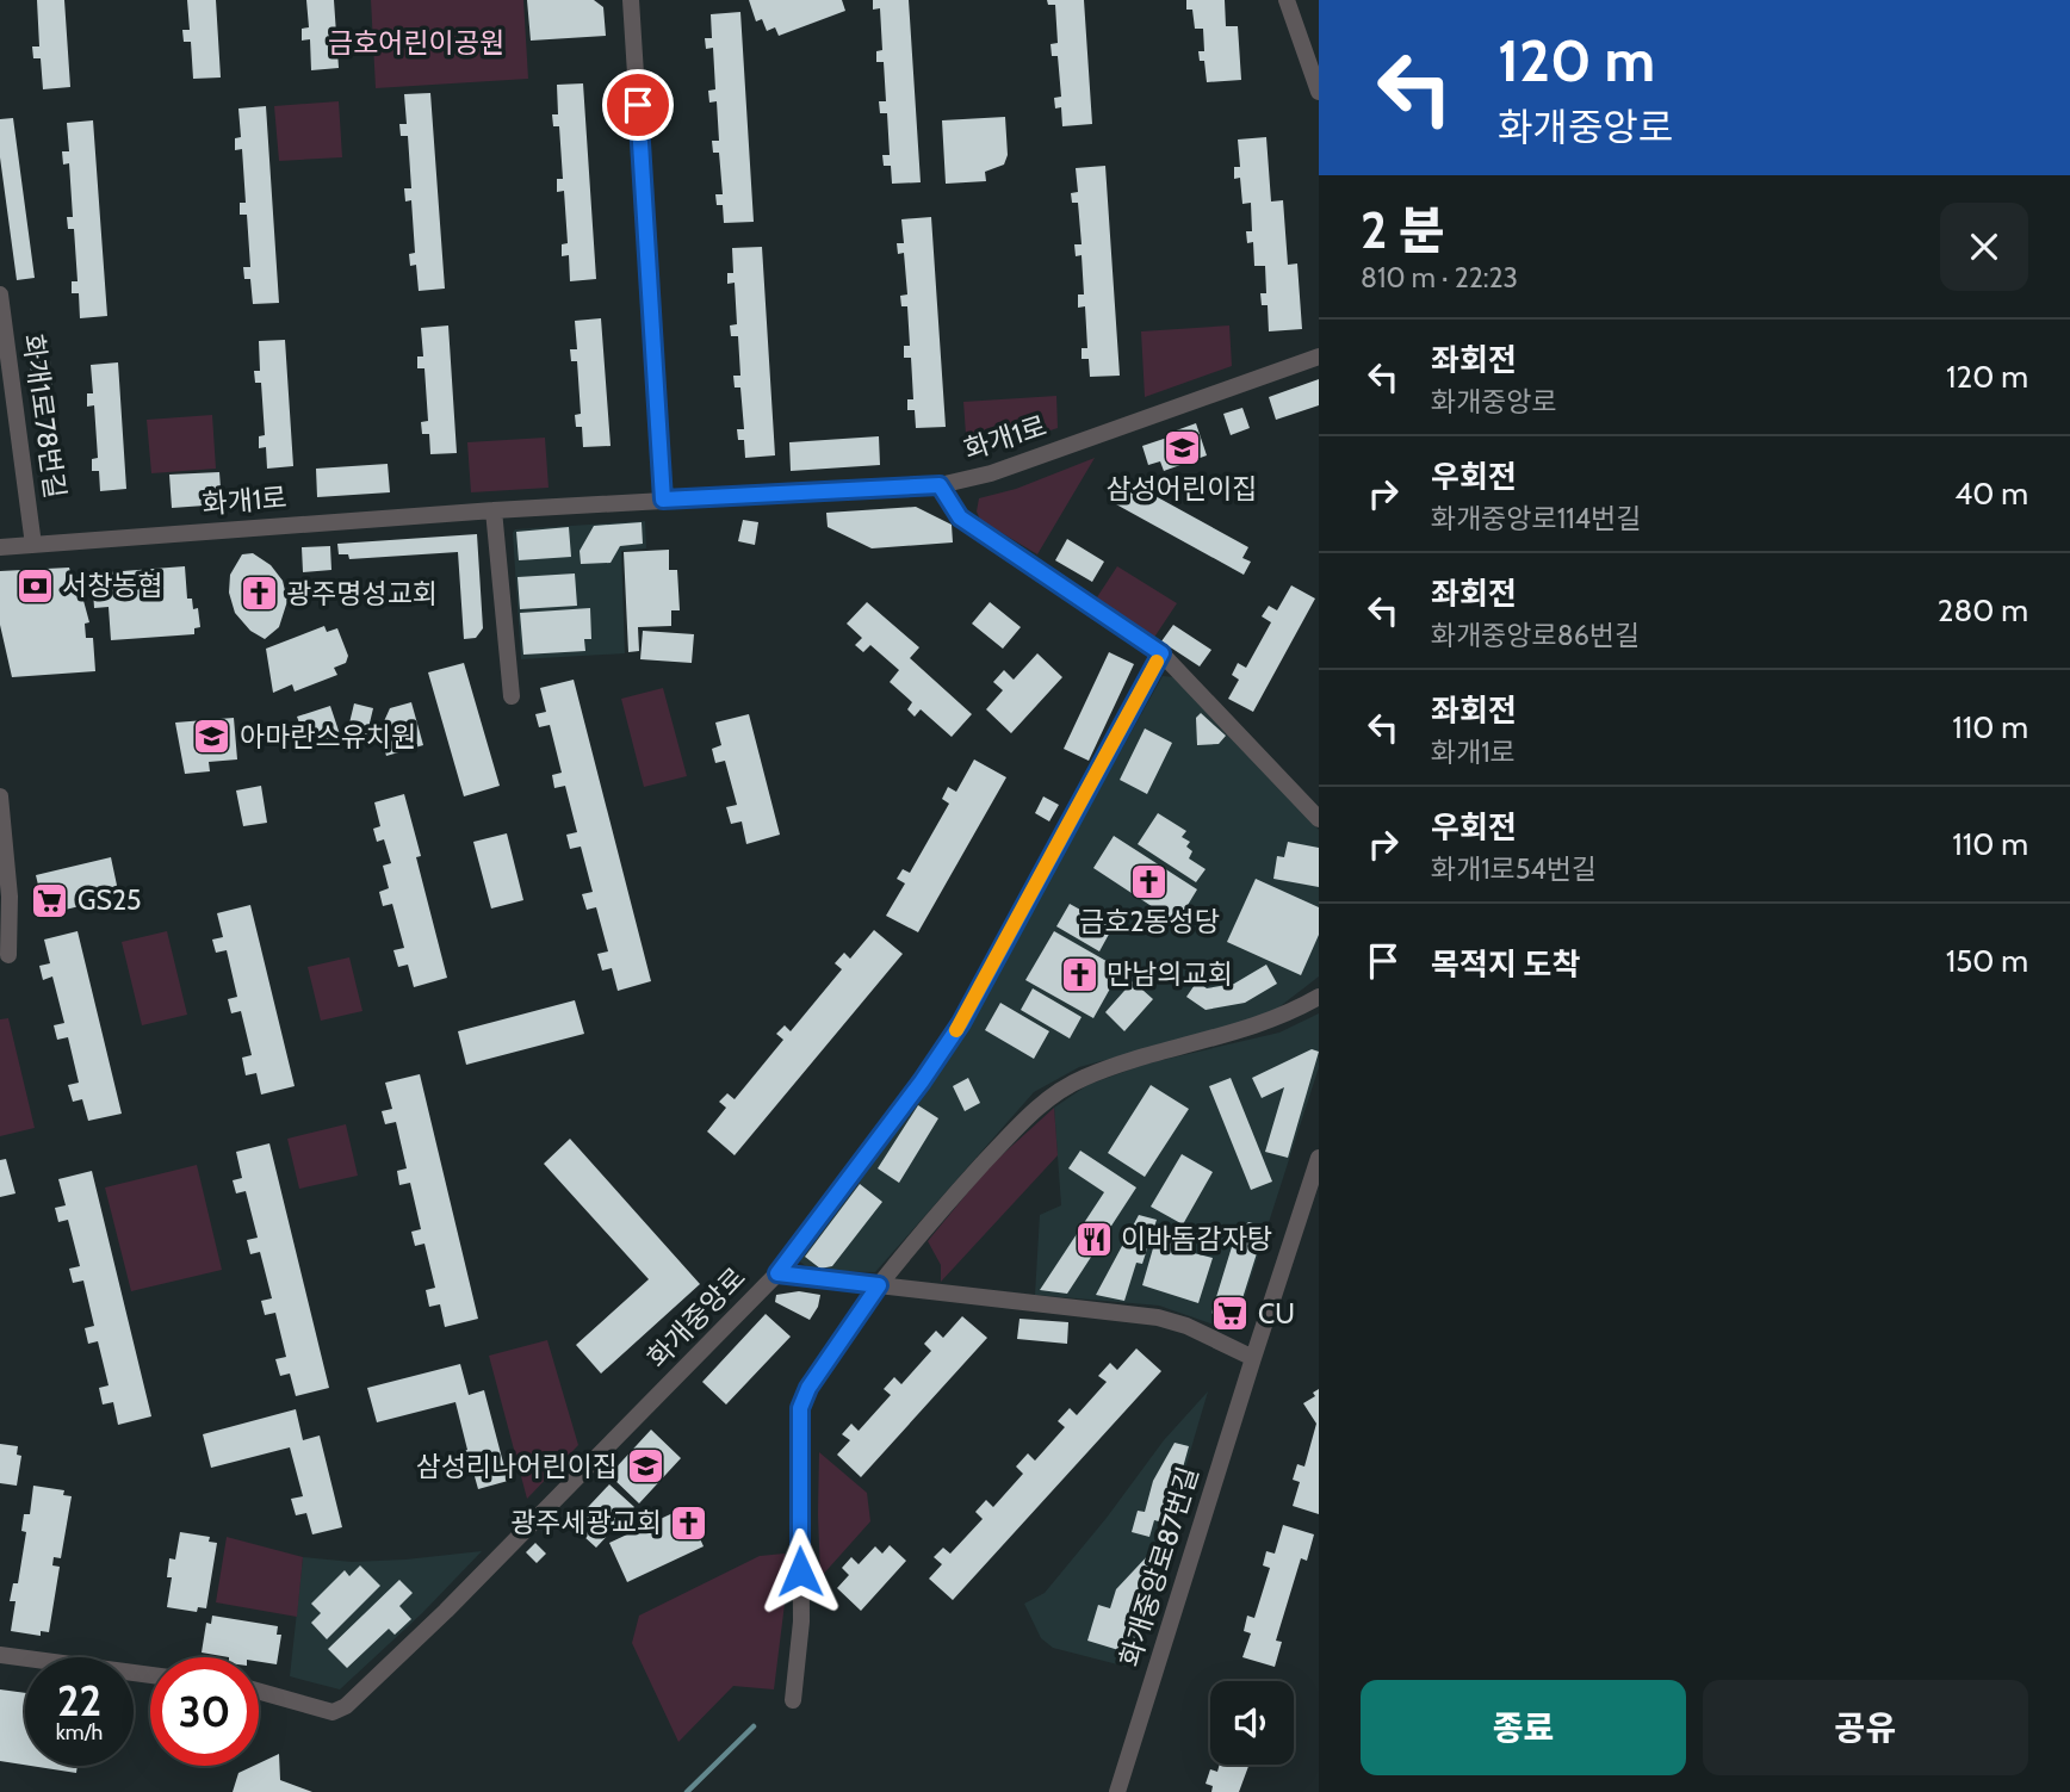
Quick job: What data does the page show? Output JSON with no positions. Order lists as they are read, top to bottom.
{
  "streets": {
    "street": [
      "화개1로78번길",
      "화개1로",
      "화개중앙로",
      "화개중앙로87번길"
    ]
  },
  "crossings": [
    ["화개1로78번길", "화개1로"]
  ],
  "parks": ["금호어린이공원"],
  "places": {
    "school or university": ["삼성어린이집", "아마란스유치원", "삼성리나어린이집"],
    "bank": ["서창농협"],
    "church": [
      "광주명성교회",
      "금호2동성당",
      "만남의교회",
      "광주세광교회"
    ],
    "supermarket": ["GS25", "CU"],
    "restaurant": ["이바돔감자탕"]
  },
  "page": {
    "turn": ["120 m", "화개중앙로"],
    "heading": ["2 분", "810 m · 22:23"],
    "list": [
      {
        "name": "좌회전",
        "note": "화개중앙로",
        "value": "120 m"
      },
      {
        "name": "우회전",
        "note": "화개중앙로114번길",
        "value": "40 m"
      },
      {
        "name": "좌회전",
        "note": "화개중앙로86번길",
        "value": "280 m"
      },
      {
        "name": "좌회전",
        "note": "화개1로",
        "value": "110 m"
      },
      {
        "name": "우회전",
        "note": "화개1로54번길",
        "value": "110 m"
      },
      {
        "name": "목적지 도착",
        "value": "150 m"
      }
    ],
    "speed": "22 km/h",
    "limit": "30",
    "buttons": ["종료", "공유"]
  }
}
